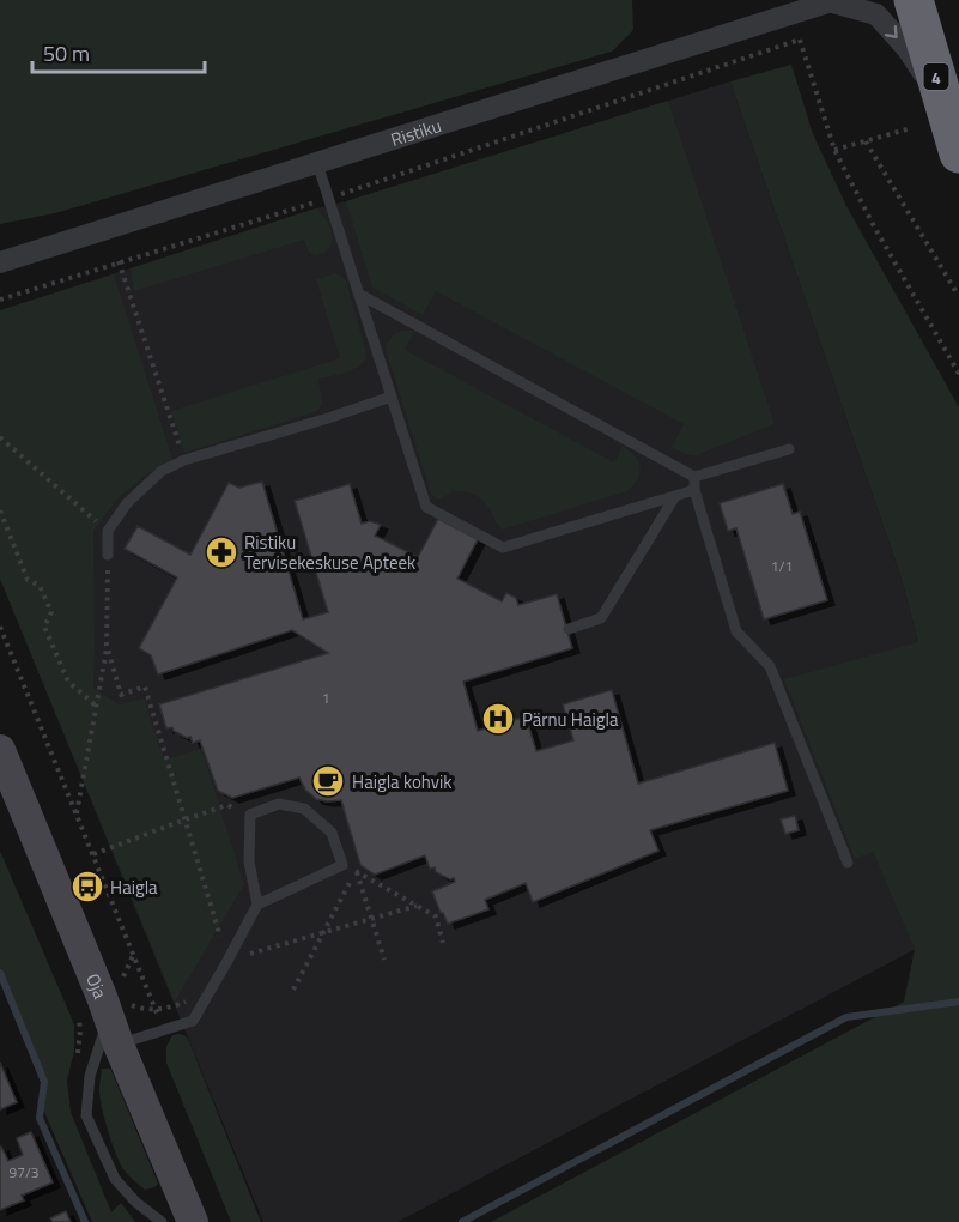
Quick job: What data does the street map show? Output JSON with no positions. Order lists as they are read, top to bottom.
{
  "streets": {
    "highway": ["4"],
    "street": ["Ristiku", "Oja"]
  },
  "crossings": [
    ["4", "Ristiku"]
  ],
  "places": {
    "pharmacy": ["Ristiku Tervisekeskuse Apteek"],
    "hospital": ["Pärnu Haigla"],
    "cafe": ["Haigla kohvik"],
    "bus stop": ["Haigla"]
  },
  "house_numbers": ["1/1", "1", "97/3"],
  "scale_bar": "50 m"
}
